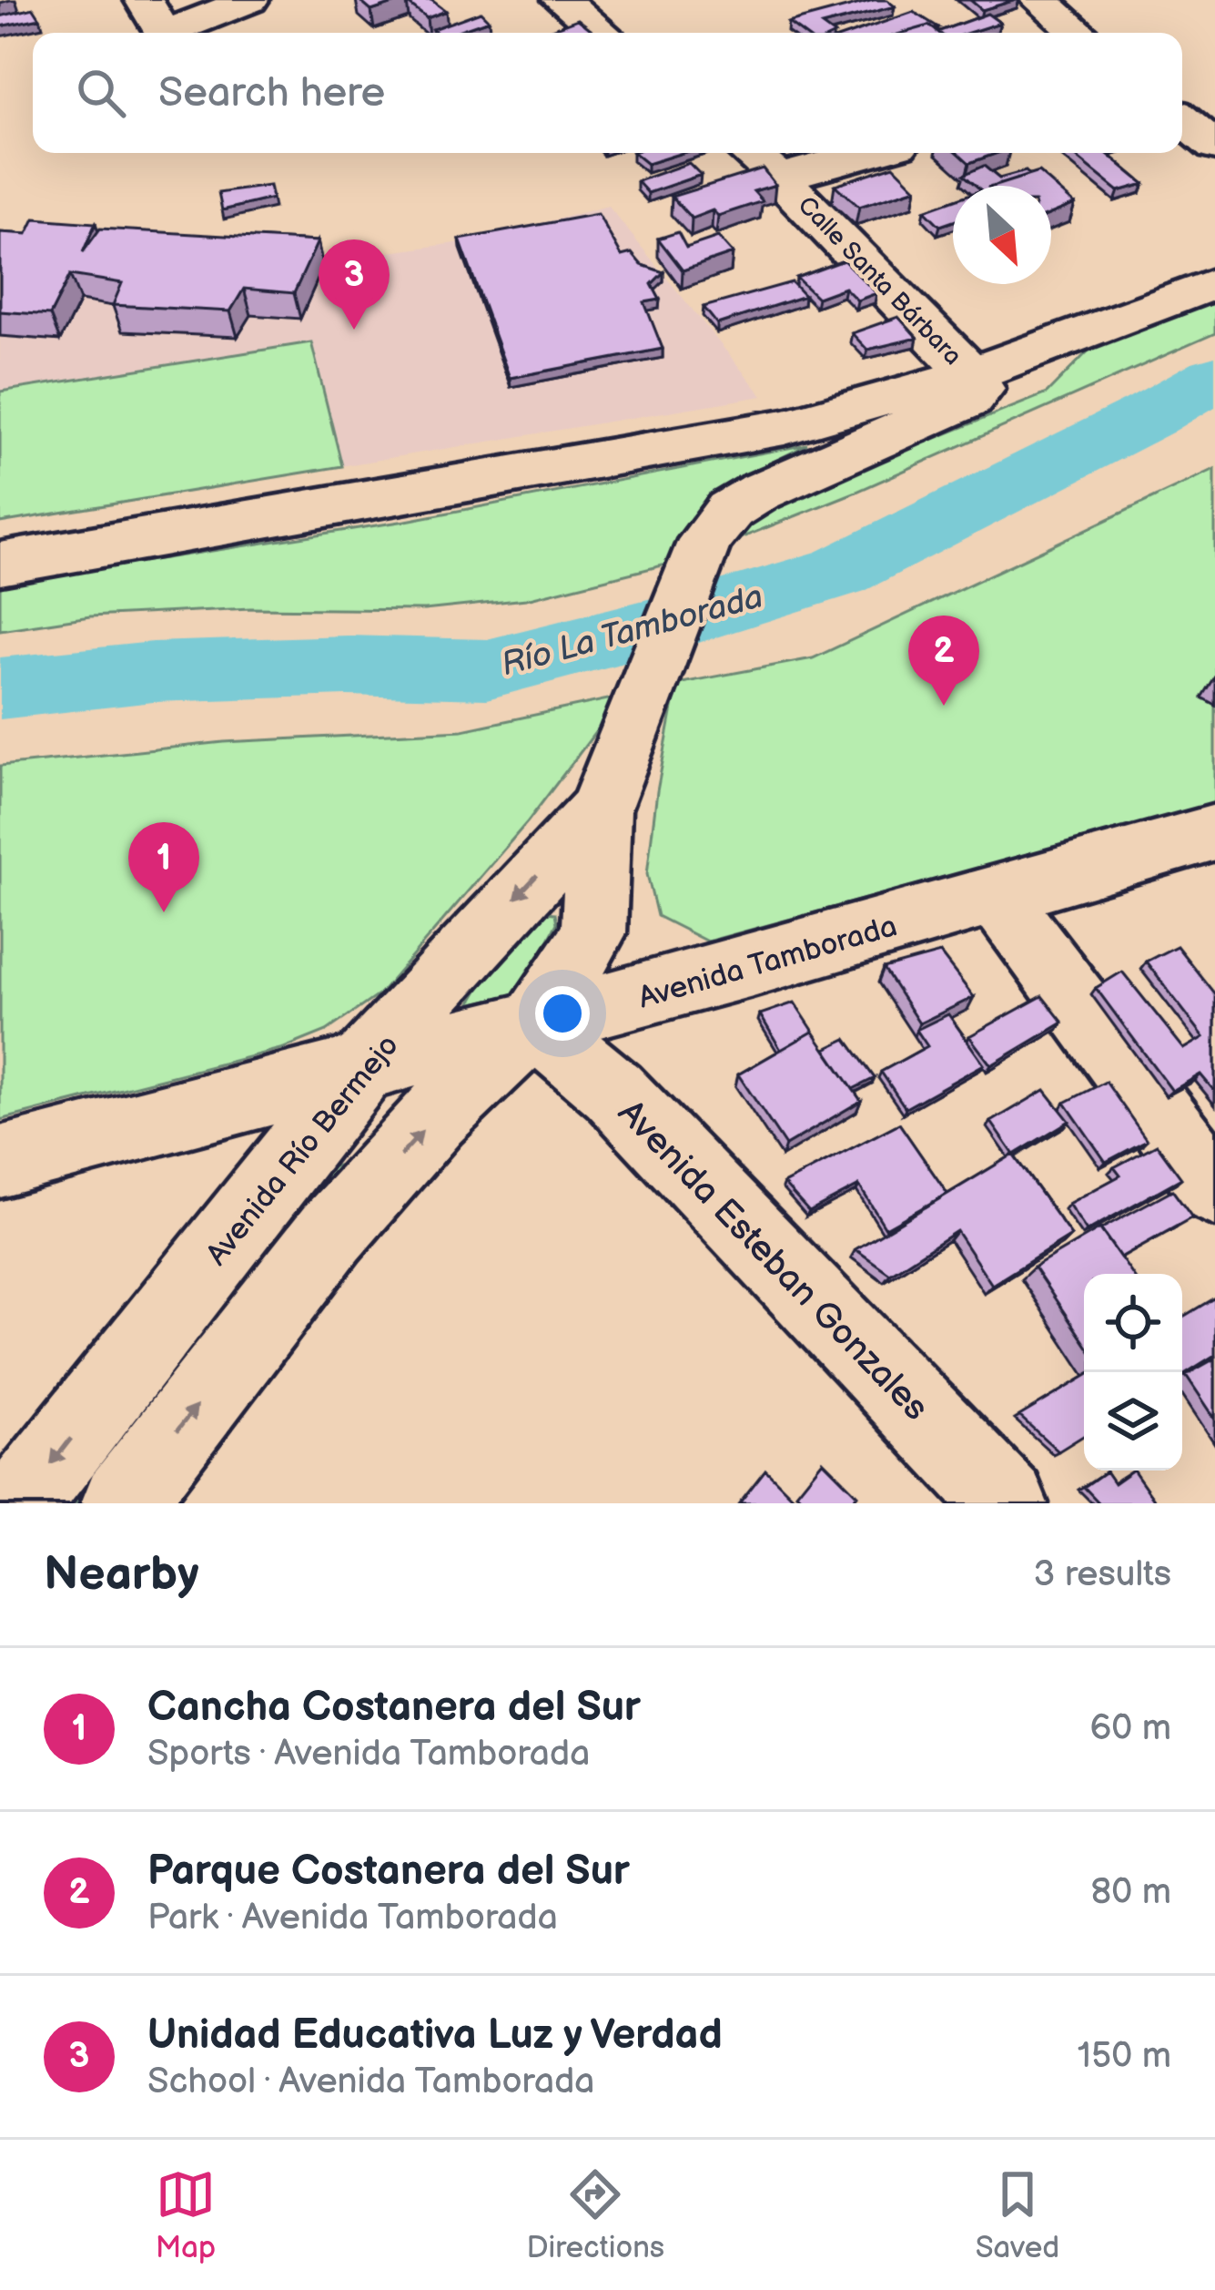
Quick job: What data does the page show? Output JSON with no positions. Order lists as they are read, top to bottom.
{
  "streets": {
    "main road": [
      "Calle Santa Bárbara",
      "Avenida Tamborada",
      "Avenida Río Bermejo",
      "Avenida Esteban Gonzales"
    ]
  },
  "crossings": [
    ["Calle Santa Bárbara", "Avenida Río Bermejo"],
    ["Avenida Tamborada", "Avenida Río Bermejo"],
    ["Avenida Tamborada", "Avenida Esteban Gonzales"],
    ["Avenida Río Bermejo", "Avenida Esteban Gonzales"]
  ],
  "water": ["Río La Tamborada"],
  "north": "bottom right",
  "page": {
    "search": "Search here",
    "pins": ["3", "2", "1"],
    "heading": ["Nearby", "3 results"],
    "list": [
      {
        "mark": "1",
        "name": "Cancha Costanera del Sur",
        "note": "Sports · Avenida Tamborada",
        "value": "60 m"
      },
      {
        "mark": "2",
        "name": "Parque Costanera del Sur",
        "note": "Park · Avenida Tamborada",
        "value": "80 m"
      },
      {
        "mark": "3",
        "name": "Unidad Educativa Luz y Verdad",
        "note": "School · Avenida Tamborada",
        "value": "150 m"
      }
    ],
    "nav": ["Map", "Directions", "Saved"]
  }
}
